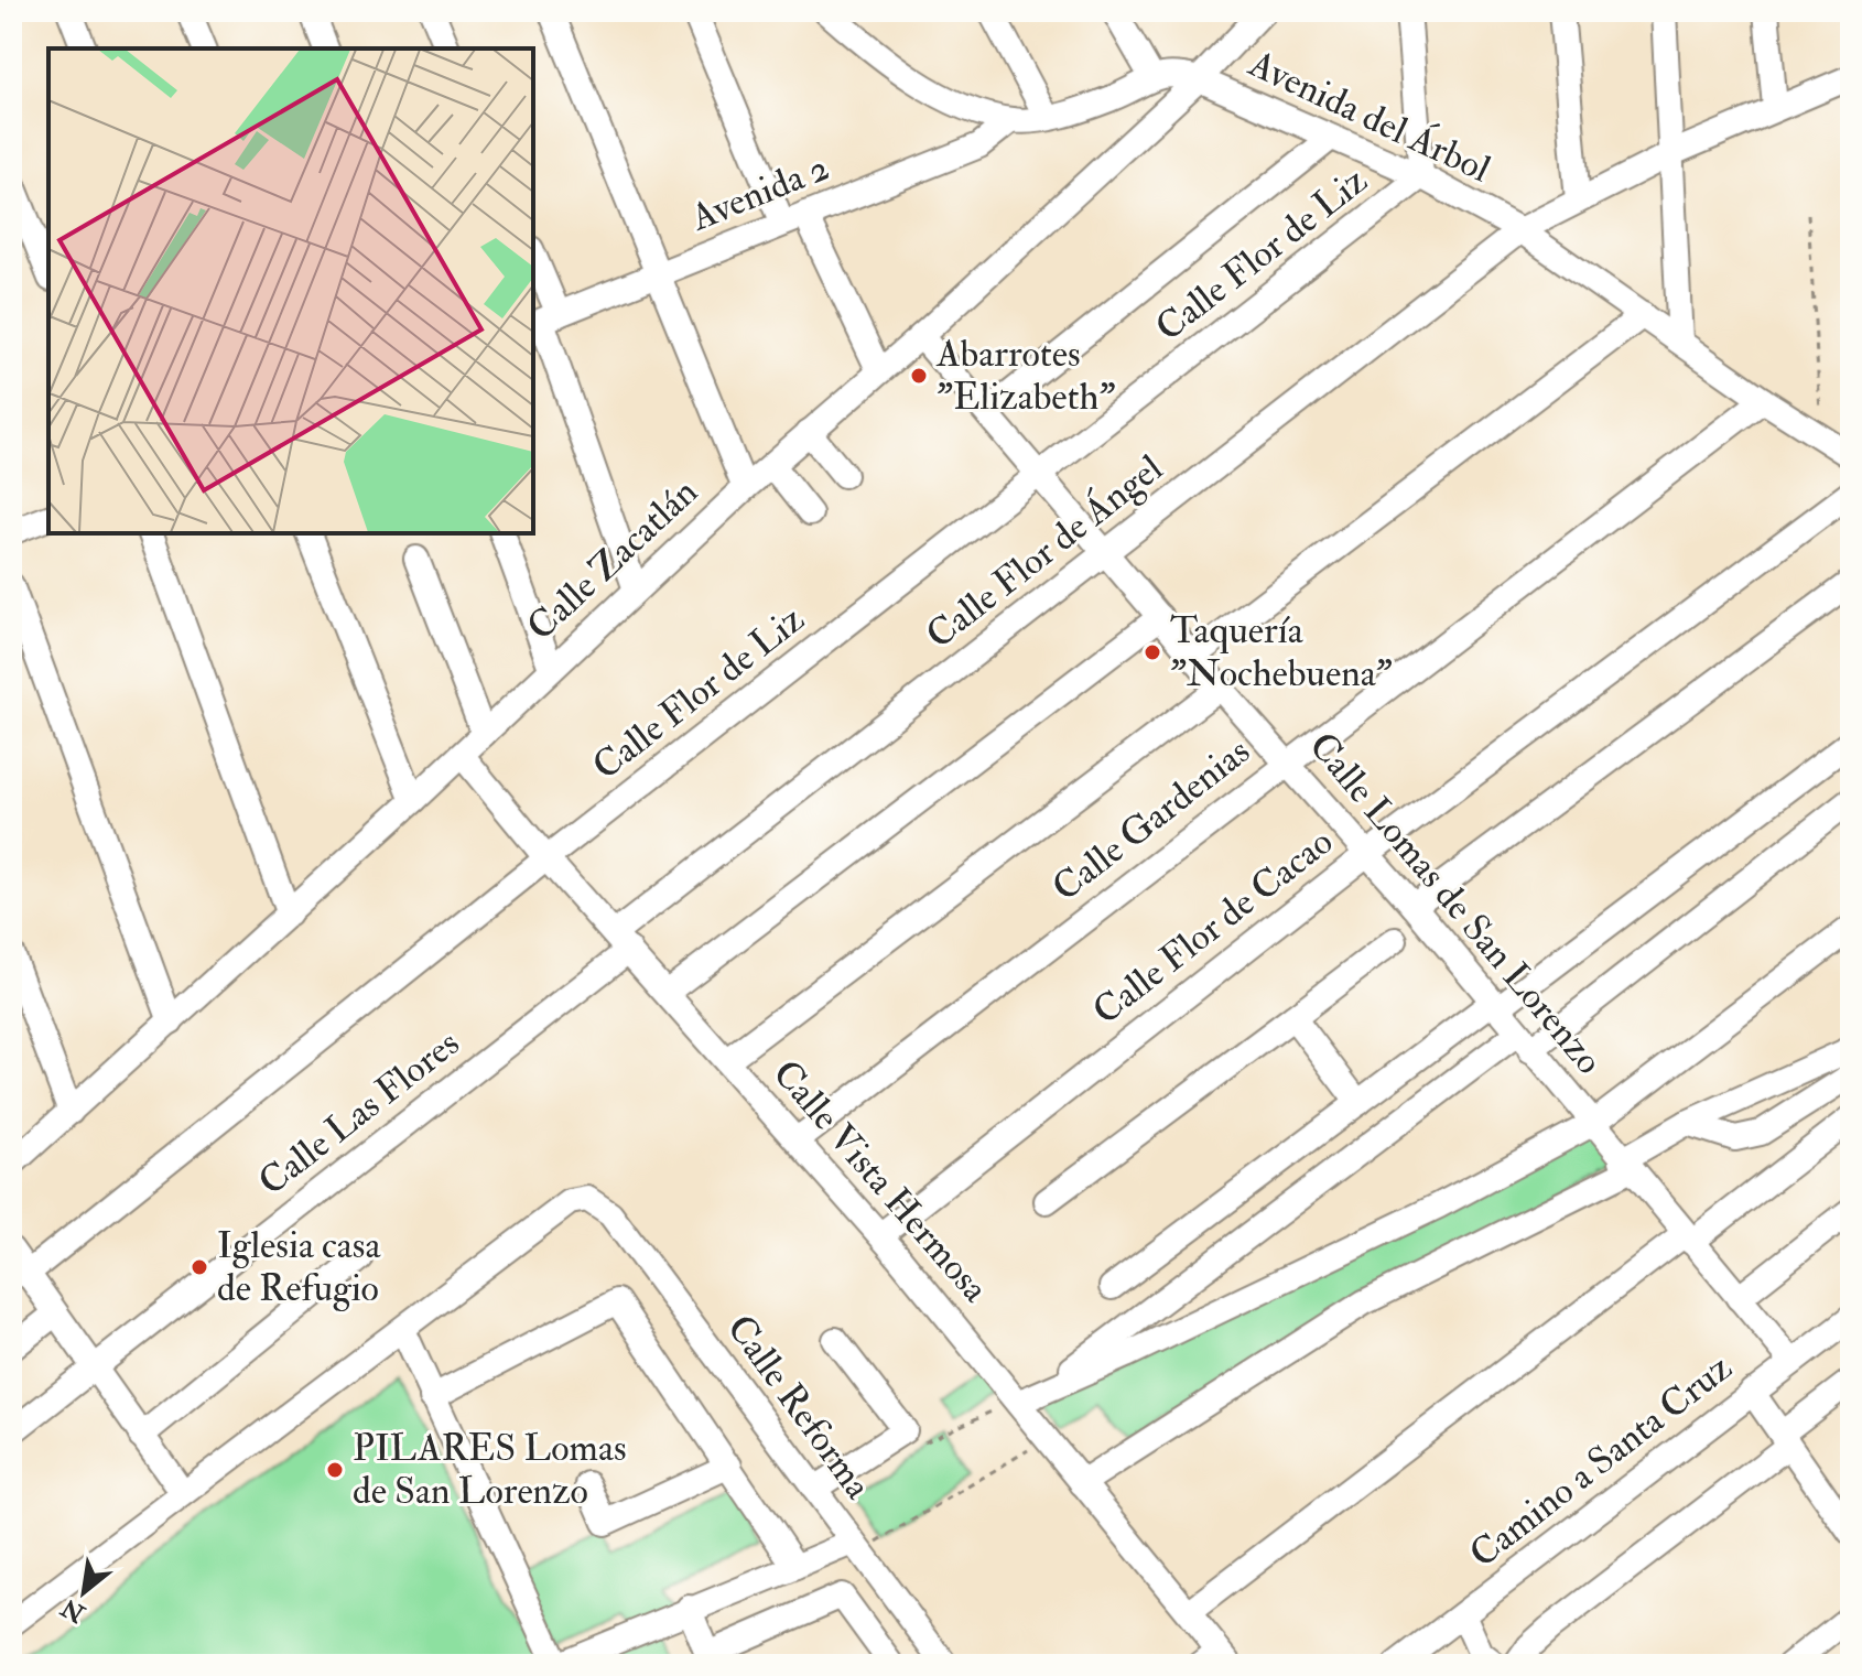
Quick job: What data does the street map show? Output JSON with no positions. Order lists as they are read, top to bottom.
{
  "streets": {
    "street": [
      "Avenida del Árbol",
      "Avenida 2",
      "Calle Flor de Liz",
      "Calle Flor de Ángel",
      "Calle Zacatlán",
      "Calle Gardenias",
      "Calle Lomas de San Lorenzo",
      "Calle Flor de Cacao",
      "Calle Las Flores",
      "Calle Vista Hermosa",
      "Calle Reforma",
      "Camino a Santa Cruz"
    ]
  },
  "crossings": [
    ["Avenida del Árbol", "Avenida 2"],
    ["Avenida del Árbol", "Calle Flor de Liz"],
    ["Avenida del Árbol", "Calle Flor de Ángel"],
    ["Avenida del Árbol", "Calle Zacatlán"],
    ["Avenida del Árbol", "Calle Gardenias"],
    ["Calle Flor de Liz", "Calle Lomas de San Lorenzo"],
    ["Calle Flor de Liz", "Calle Vista Hermosa"],
    ["Calle Flor de Ángel", "Calle Lomas de San Lorenzo"],
    ["Calle Flor de Ángel", "Calle Las Flores"],
    ["Calle Flor de Ángel", "Calle Vista Hermosa"],
    ["Calle Zacatlán", "Calle Lomas de San Lorenzo"],
    ["Calle Zacatlán", "Calle Vista Hermosa"],
    ["Calle Gardenias", "Calle Lomas de San Lorenzo"],
    ["Calle Gardenias", "Calle Vista Hermosa"],
    ["Calle Lomas de San Lorenzo", "Calle Flor de Cacao"],
    ["Calle Lomas de San Lorenzo", "Camino a Santa Cruz"],
    ["Calle Flor de Cacao", "Calle Vista Hermosa"],
    ["Calle Las Flores", "Calle Vista Hermosa"]
  ],
  "places": [
    "Abarrotes \"Elizabeth\"",
    "Taquería \"Nochebuena\"",
    "Iglesia casa de Refugio",
    "PILARES Lomas de San Lorenzo"
  ],
  "north": "bottom left"
}
